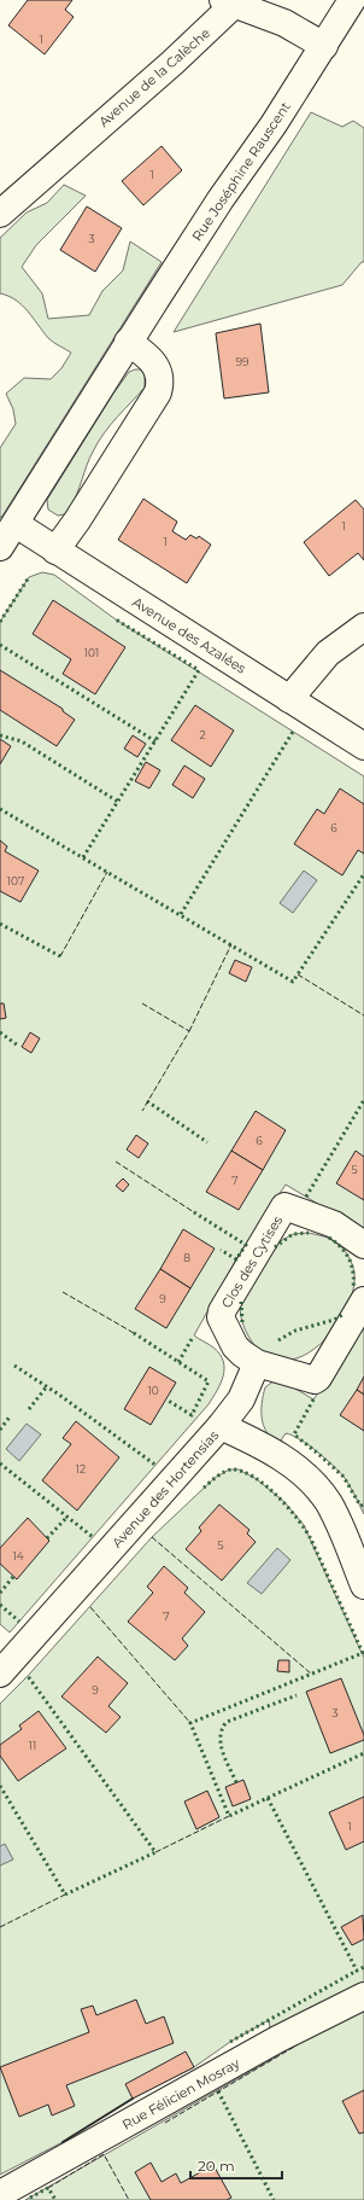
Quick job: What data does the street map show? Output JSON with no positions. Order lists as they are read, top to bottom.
{
  "streets": {
    "street": [
      "Avenue de la Calèche",
      "Rue Joséphine Rauscent",
      "Avenue des Azalées",
      "Clos des Cytises",
      "Avenue des Hortensias",
      "Rue Félicien Mosray"
    ]
  },
  "crossings": [
    ["Avenue de la Calèche", "Rue Joséphine Rauscent"],
    ["Rue Joséphine Rauscent", "Avenue des Azalées"]
  ],
  "house_numbers": [
    "1",
    "1",
    "3",
    "99",
    "1",
    "1",
    "101",
    "2",
    "6",
    "107",
    "6",
    "5",
    "7",
    "8",
    "9",
    "10",
    "12",
    "5",
    "14",
    "7",
    "9",
    "3",
    "11",
    "1"
  ],
  "scale_bar": "20 m"
}
